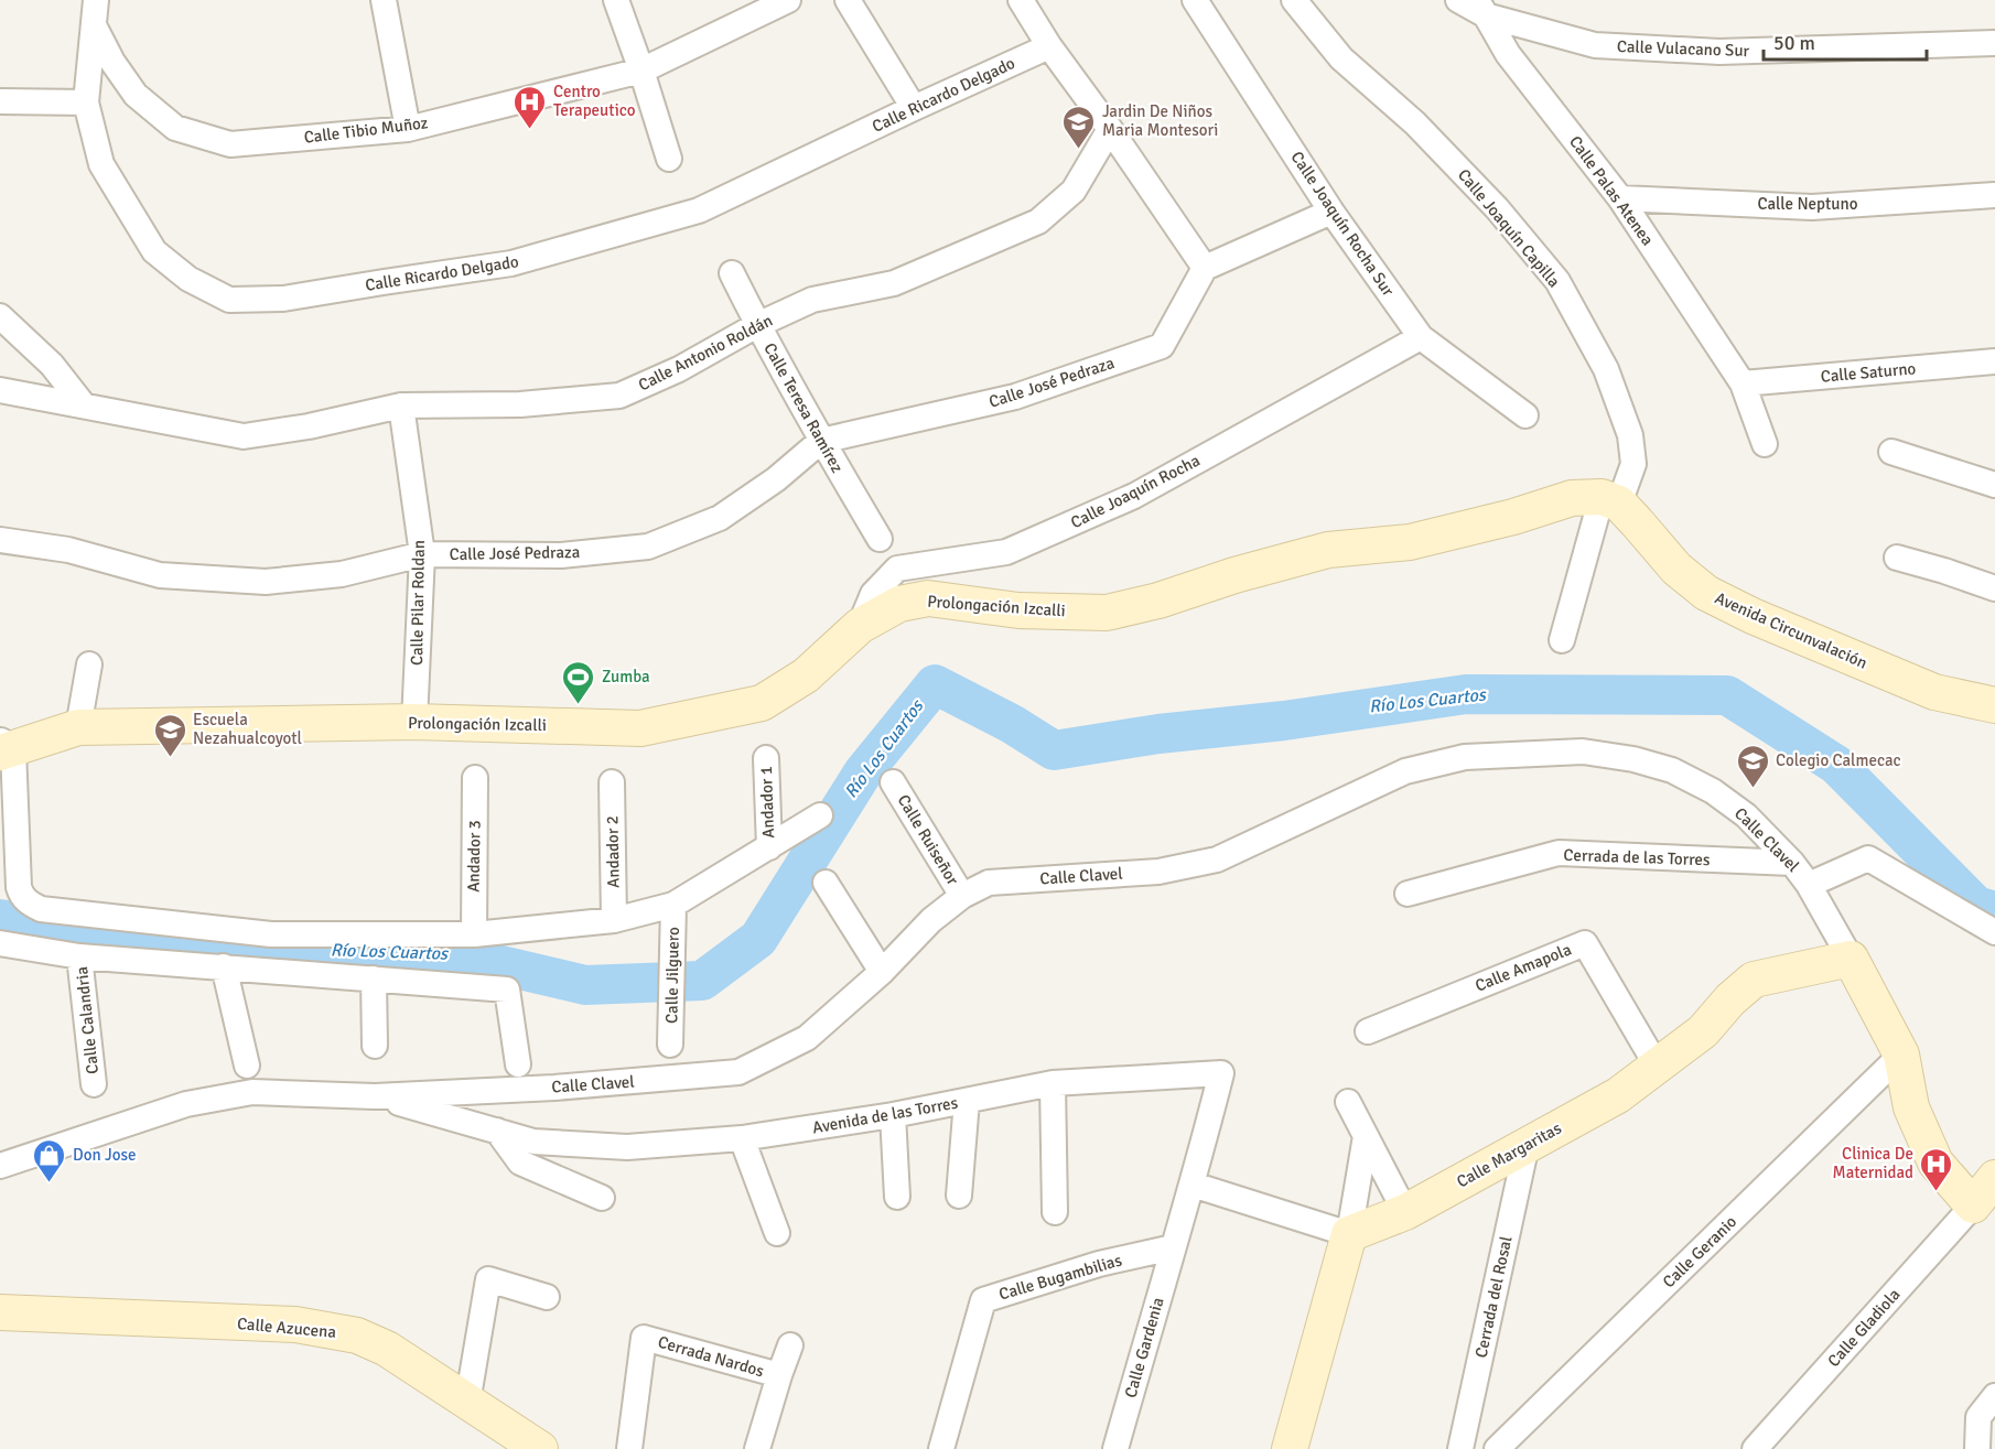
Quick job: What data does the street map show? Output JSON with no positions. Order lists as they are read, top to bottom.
{
  "streets": {
    "street": [
      "Calle Vulacano Sur",
      "Calle Ricardo Delgado",
      "Calle Tibio Muñoz",
      "Calle Palas Atenea",
      "Calle Neptuno",
      "Calle Joaquín Rocha Sur",
      "Calle Joaquín Capilla",
      "Calle Antonio Roldán",
      "Calle Saturno",
      "Calle José Pedraza",
      "Calle Teresa Ramírez",
      "Calle Joaquín Rocha",
      "Calle Pilar Roldan",
      "Prolongación Izcalli",
      "Avenida Circunvalación",
      "Andador 1",
      "Calle Ruiseñor",
      "Calle Clavel",
      "Andador 2",
      "Andador 3",
      "Cerrada de las Torres",
      "Calle Amapola",
      "Calle Jilguero",
      "Calle Calandria",
      "Avenida de las Torres",
      "Calle Margaritas",
      "Calle Geranio",
      "Calle Bugambilias",
      "Cerrada del Rosal",
      "Calle Azucena",
      "Calle Gladiola",
      "Calle Gardenia",
      "Cerrada Nardos"
    ]
  },
  "crossings": [
    ["Calle Vulacano Sur", "Calle Palas Atenea"],
    ["Calle Ricardo Delgado", "Calle Tibio Muñoz"],
    ["Calle Palas Atenea", "Calle Neptuno"],
    ["Calle Palas Atenea", "Calle Saturno"],
    ["Calle Joaquín Rocha Sur", "Calle Joaquín Rocha"],
    ["Calle Joaquín Capilla", "Prolongación Izcalli"],
    ["Calle Joaquín Capilla", "Avenida Circunvalación"],
    ["Calle Antonio Roldán", "Calle Teresa Ramírez"],
    ["Calle Antonio Roldán", "Calle Pilar Roldan"],
    ["Calle José Pedraza", "Calle Teresa Ramírez"],
    ["Calle José Pedraza", "Calle Pilar Roldan"],
    ["Calle Joaquín Rocha", "Prolongación Izcalli"],
    ["Calle Pilar Roldan", "Prolongación Izcalli"],
    ["Prolongación Izcalli", "Avenida Circunvalación"],
    ["Calle Ruiseñor", "Calle Clavel"],
    ["Calle Clavel", "Cerrada de las Torres"],
    ["Calle Clavel", "Avenida de las Torres"],
    ["Calle Clavel", "Calle Margaritas"],
    ["Calle Clavel", "Calle Geranio"],
    ["Calle Clavel", "Calle Gladiola"],
    ["Calle Amapola", "Calle Margaritas"],
    ["Avenida de las Torres", "Calle Bugambilias"],
    ["Avenida de las Torres", "Calle Gardenia"],
    ["Calle Margaritas", "Cerrada del Rosal"],
    ["Calle Bugambilias", "Calle Gardenia"]
  ],
  "water": ["Río Los Cuartos"],
  "places": {
    "hospital": ["Centro Terapeutico", "Clinica De Maternidad"],
    "school or university": ["Jardin De Niños Maria Montesori", "Escuela Nezahualcoyotl", "Colegio Calmecac"],
    "sports": ["Zumba"],
    "shop": ["Don Jose"]
  },
  "scale_bar": "50 m"
}
